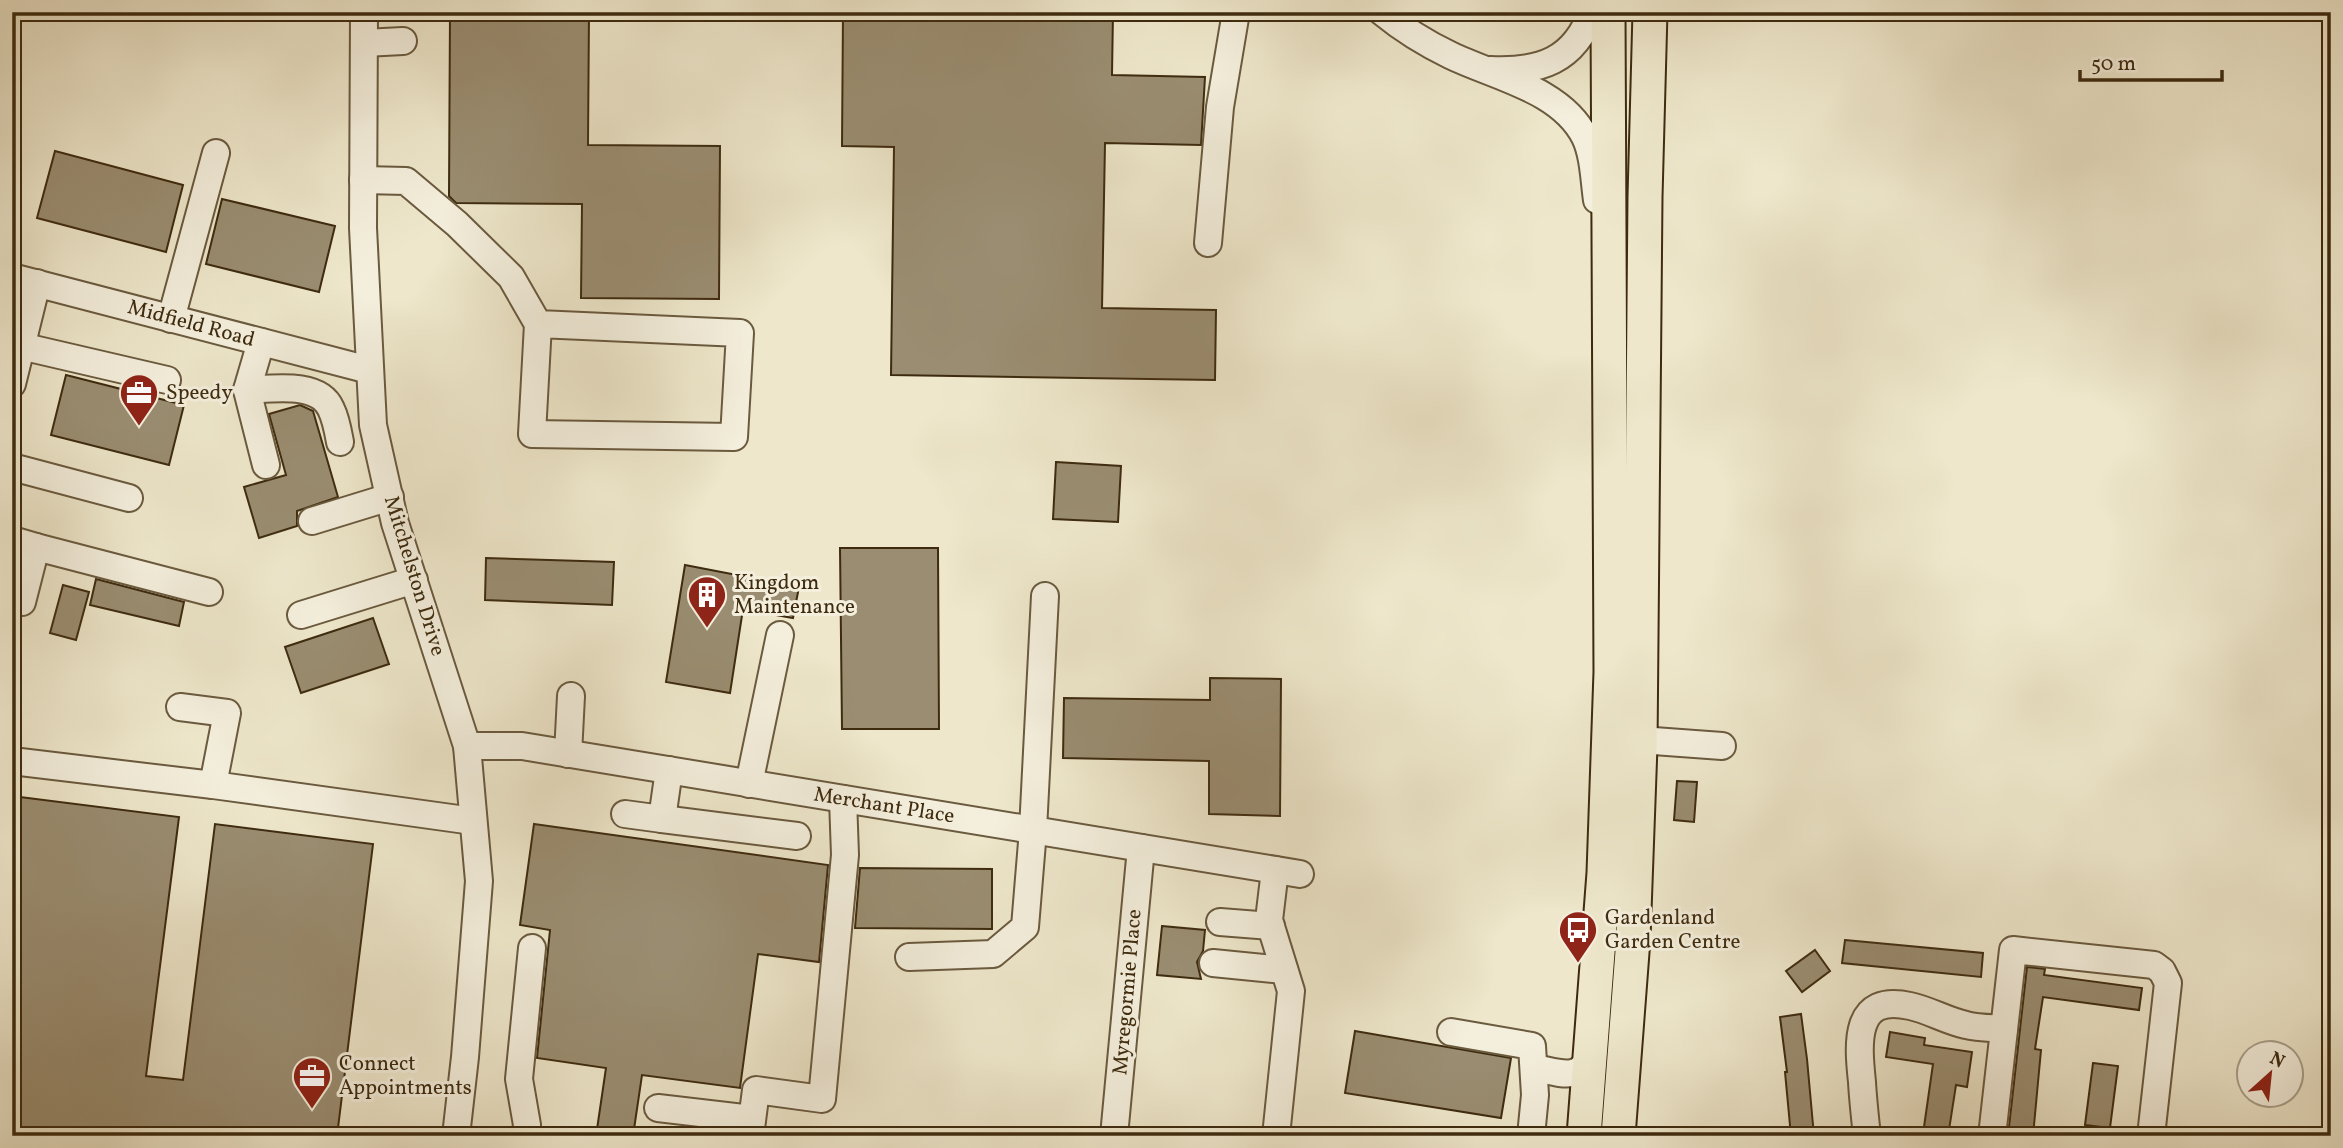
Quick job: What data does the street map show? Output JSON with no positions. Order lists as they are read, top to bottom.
{
  "streets": {
    "street": [
      "Midfield Road",
      "Mitchelston Drive",
      "Merchant Place",
      "Myregormie Place"
    ]
  },
  "crossings": [
    ["Midfield Road", "Mitchelston Drive"],
    ["Mitchelston Drive", "Merchant Place"],
    ["Merchant Place", "Myregormie Place"]
  ],
  "places": {
    "office": ["Speedy", "Connect Appointments"],
    "building": ["Kingdom Maintenance"],
    "bus stop": ["Gardenland Garden Centre"]
  },
  "scale_bar": "50 m",
  "north": "top right"
}
